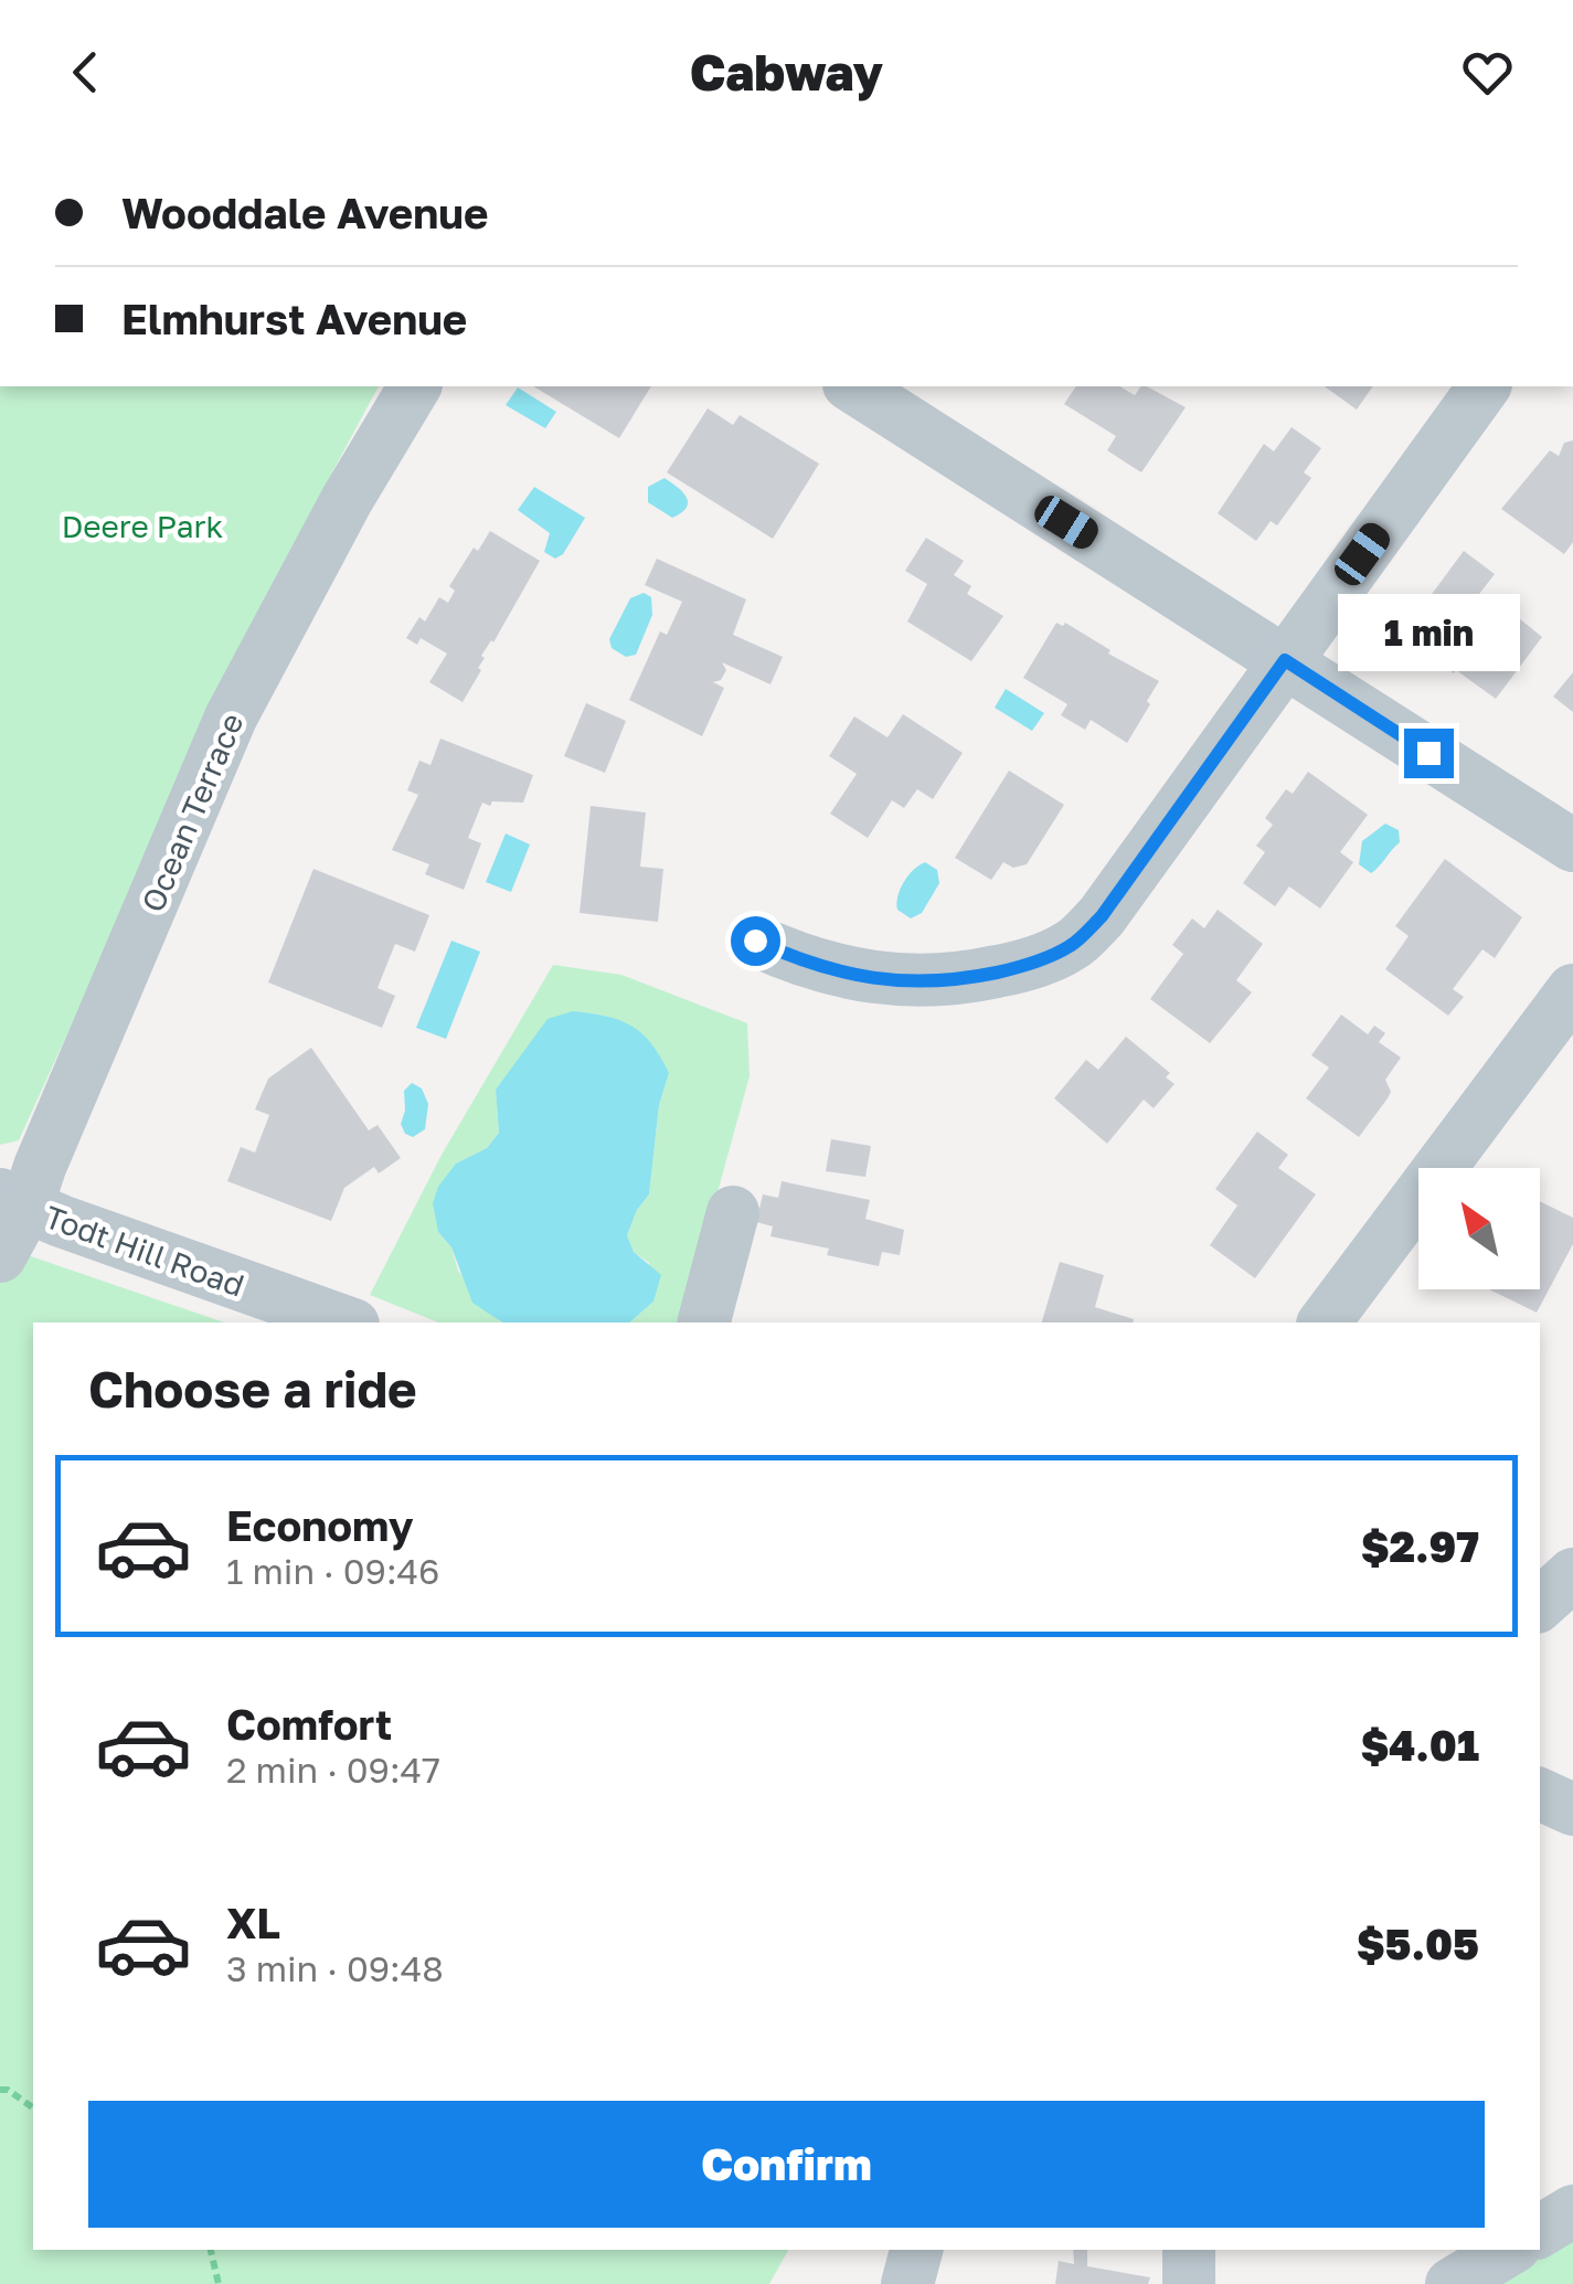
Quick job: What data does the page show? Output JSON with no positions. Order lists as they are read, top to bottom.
{
  "streets": {
    "street": ["Ocean Terrace", "Todt Hill Road"]
  },
  "crossings": [
    ["Ocean Terrace", "Todt Hill Road"]
  ],
  "parks": ["Deere Park"],
  "north": "top left",
  "page": {
    "header": "Cabway",
    "banner": ["Wooddale Avenue", "Elmhurst Avenue"],
    "bubble": "1 min",
    "heading": "Choose a ride",
    "list": [
      {
        "name": "Economy",
        "note": "1 min · 09:46",
        "value": "$2.97"
      },
      {
        "name": "Comfort",
        "note": "2 min · 09:47",
        "value": "$4.01"
      },
      {
        "name": "XL",
        "note": "3 min · 09:48",
        "value": "$5.05"
      }
    ],
    "buttons": "Confirm"
  }
}
